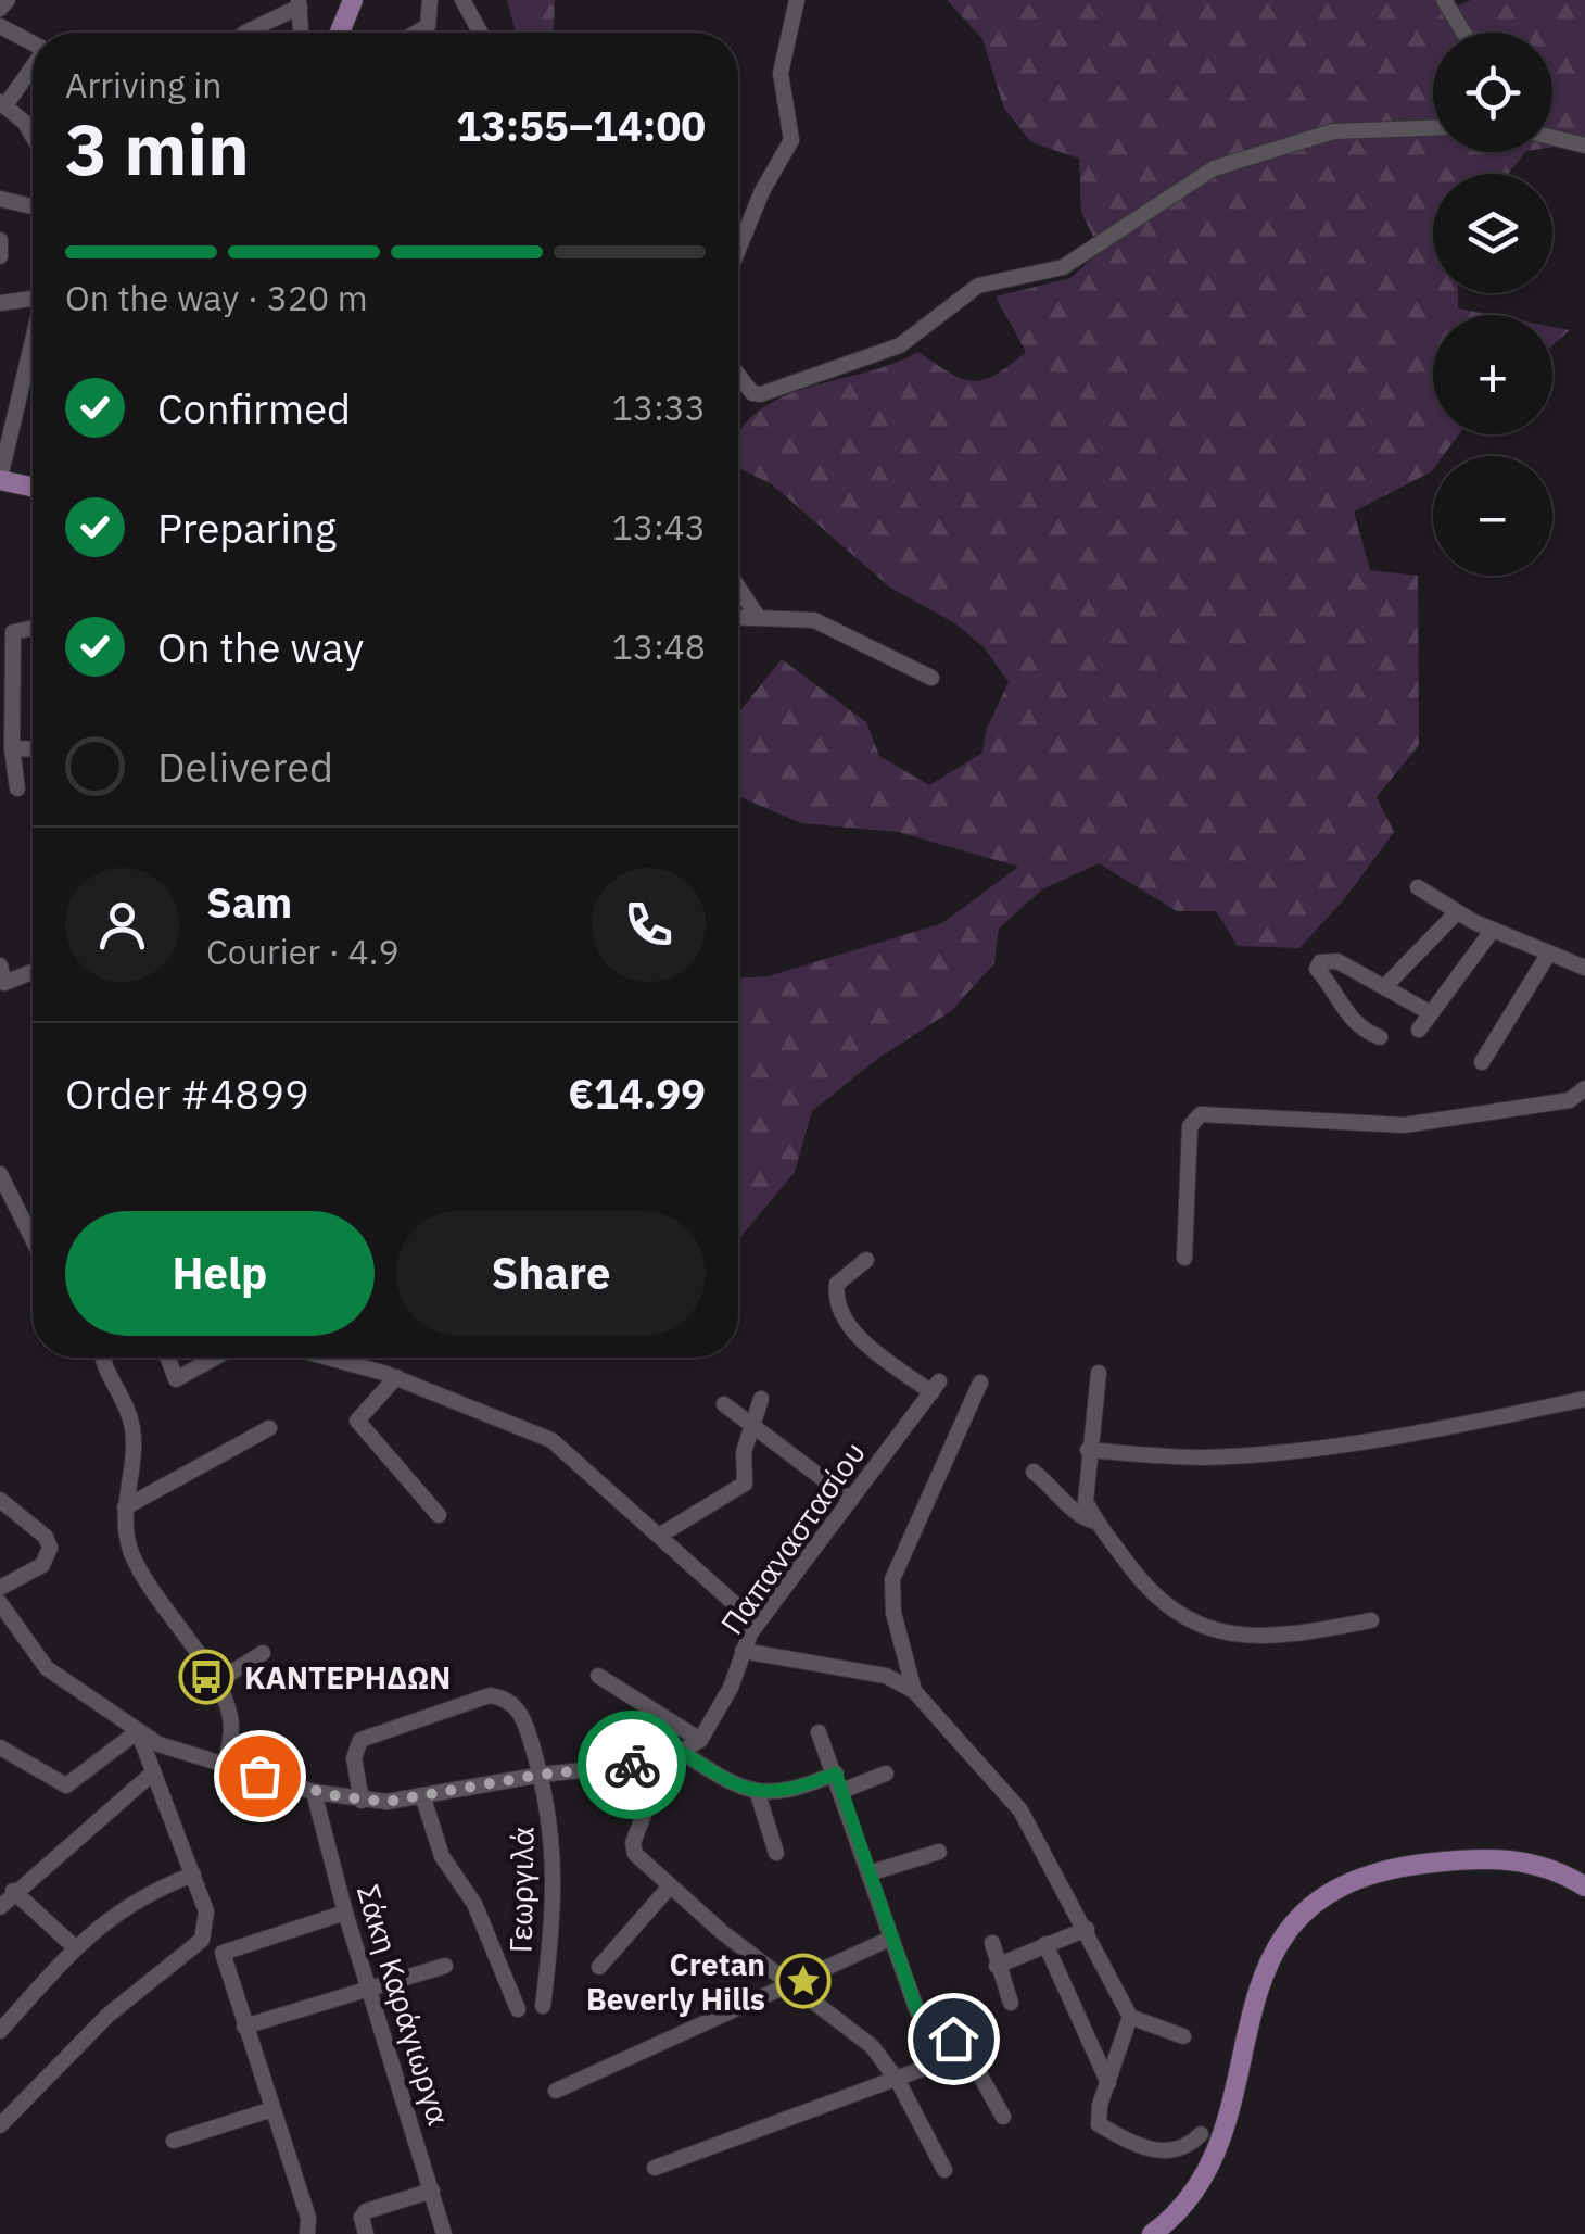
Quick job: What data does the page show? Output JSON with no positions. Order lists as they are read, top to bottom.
{
  "streets": {
    "street": ["Παπαναστασίου", "Γεωργιλά", "Σάκη Καράγιωργα"]
  },
  "crossings": [
    ["Παπαναστασίου", "Γεωργιλά"],
    ["Παπαναστασίου", "Σάκη Καράγιωργα"]
  ],
  "places": {
    "bus stop": ["ΚΑΝΤΕΡΗΔΩΝ"],
    "place": ["Cretan Beverly Hills"]
  },
  "page": {
    "map_buttons": ["+", "−"],
    "heading": ["3 min", "Arriving in", "13:55–14:00"],
    "panel": [
      "Sam",
      "Courier · 4.9",
      "Order #4899",
      "€14.99"
    ],
    "bar": "On the way · 320 m",
    "list": [
      ["Confirmed", "13:33"],
      ["Preparing", "13:43"],
      ["On the way", "13:48"],
      "Delivered"
    ],
    "buttons": ["Help", "Share"]
  }
}
